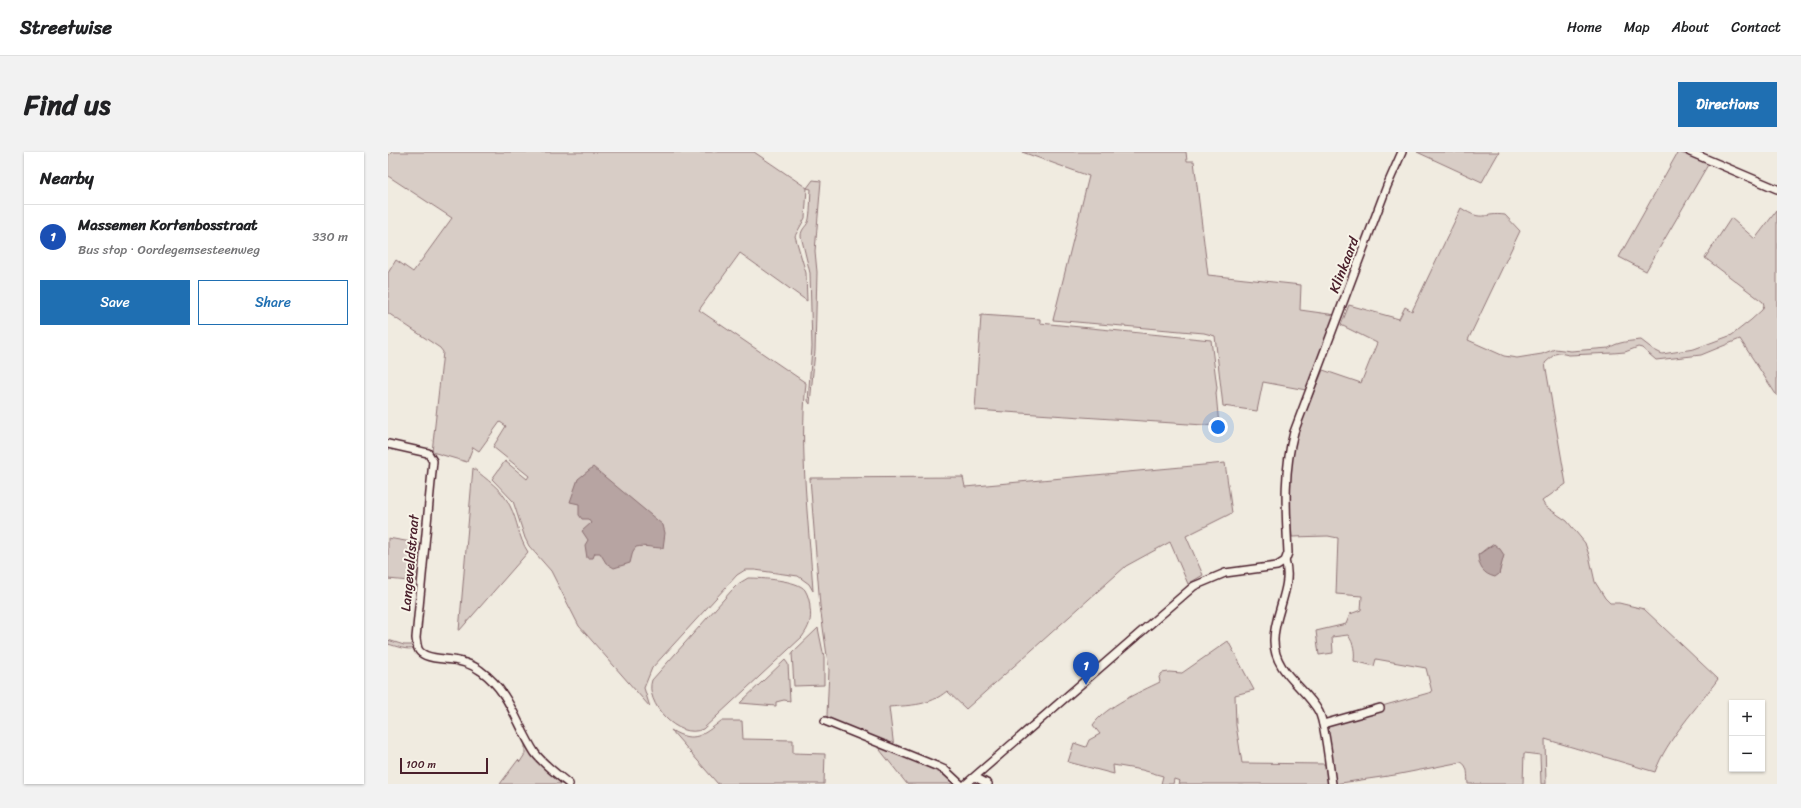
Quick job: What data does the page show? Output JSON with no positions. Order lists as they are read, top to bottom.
{
  "streets": {
    "street": ["Klinkaard", "Langeveldstraat"]
  },
  "scale_bar": "100 m",
  "page": {
    "header": "Streetwise",
    "nav": [
      "Home",
      "Map",
      "About",
      "Contact"
    ],
    "title": "Find us",
    "buttons": [
      "Directions",
      ["Save", "Share"]
    ],
    "heading": "Nearby",
    "list": [
      {
        "mark": "1",
        "name": "Massemen Kortenbosstraat",
        "note": "Bus stop · Oordegemsesteenweg",
        "value": "330 m"
      }
    ],
    "pins": "1",
    "map_buttons": ["+", "−"],
    "scale": "100 m"
  }
}
